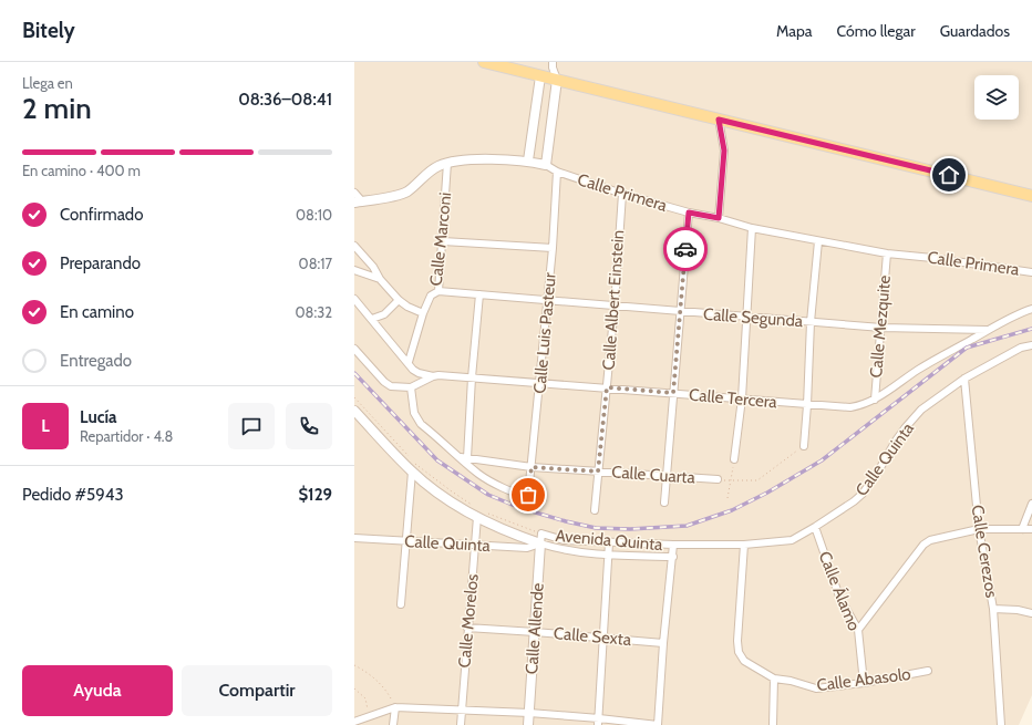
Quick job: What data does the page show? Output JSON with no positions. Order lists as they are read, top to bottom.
{
  "streets": {
    "street": [
      "Calle Primera",
      "Calle Marconi",
      "Calle Albert Einstein",
      "Calle Segunda",
      "Calle Mezquite",
      "Calle Luis Pasteur",
      "Calle Tercera",
      "Calle Quinta",
      "Calle Cuarta",
      "Avenida Quinta",
      "Calle Cerezos",
      "Calle Álamo",
      "Calle Morelos",
      "Calle Allende",
      "Calle Sexta",
      "Calle Abasolo"
    ]
  },
  "crossings": [
    ["Calle Primera", "Calle Marconi"],
    ["Calle Primera", "Calle Albert Einstein"],
    ["Calle Primera", "Calle Mezquite"],
    ["Calle Primera", "Calle Luis Pasteur"],
    ["Calle Marconi", "Calle Segunda"],
    ["Calle Albert Einstein", "Calle Segunda"],
    ["Calle Albert Einstein", "Calle Tercera"],
    ["Calle Albert Einstein", "Calle Cuarta"],
    ["Calle Segunda", "Calle Mezquite"],
    ["Calle Segunda", "Calle Luis Pasteur"],
    ["Calle Segunda", "Calle Tercera"],
    ["Calle Mezquite", "Calle Tercera"],
    ["Calle Luis Pasteur", "Calle Tercera"],
    ["Calle Luis Pasteur", "Calle Cuarta"],
    ["Calle Quinta", "Avenida Quinta"],
    ["Calle Quinta", "Calle Cerezos"],
    ["Calle Quinta", "Calle Álamo"],
    ["Calle Quinta", "Calle Morelos"],
    ["Calle Quinta", "Calle Allende"],
    ["Calle Quinta", "Calle Abasolo"],
    ["Avenida Quinta", "Calle Morelos"],
    ["Avenida Quinta", "Calle Allende"],
    ["Calle Álamo", "Calle Abasolo"],
    ["Calle Morelos", "Calle Sexta"],
    ["Calle Allende", "Calle Sexta"]
  ],
  "page": {
    "header": "Bitely",
    "nav": ["Mapa", "Cómo llegar", "Guardados"],
    "heading": ["2 min", "Llega en", "08:36–08:41"],
    "panel": [
      "Lucía",
      "Repartidor · 4.8",
      "Pedido #5943",
      "$129"
    ],
    "bar": "En camino · 400 m",
    "list": [
      ["Confirmado", "08:10"],
      ["Preparando", "08:17"],
      ["En camino", "08:32"],
      "Entregado"
    ],
    "round": "L",
    "buttons": ["Ayuda", "Compartir"]
  }
}
